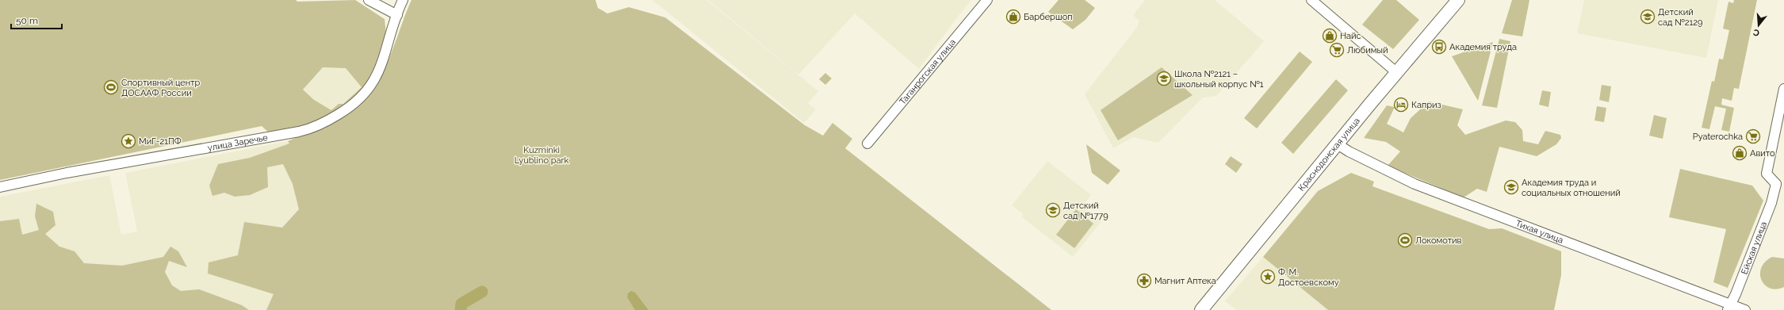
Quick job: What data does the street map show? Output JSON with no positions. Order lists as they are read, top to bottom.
{
  "streets": {
    "main road": ["Краснодонская улица"],
    "street": [
      "Таганрогская улица",
      "улица Заречье",
      "Тихая улица",
      "Ейская улица"
    ]
  },
  "crossings": [
    ["Краснодонская улица", "Тихая улица"],
    ["Тихая улица", "Ейская улица"]
  ],
  "parks": ["Kuzminki Lyublino park"],
  "places": {
    "shop": ["Барбершоп", "Найс", "Авито"],
    "school or university": [
      "Детский сад №2129",
      "Школа №2121 – школьный корпус №1",
      "Академия труда и социальных отношений",
      "Детский сад №1779"
    ],
    "bus stop": ["Академия труда"],
    "supermarket": ["Любимый", "Pyaterochka"],
    "sports": ["Спортивный центр ДОСААФ России", "Локомотив"],
    "hotel": ["Каприз"],
    "place": ["МиГ-21ПФ", "Ф. М. Достоевскому"],
    "pharmacy": ["Магнит Аптека"]
  },
  "scale_bar": "50 m",
  "north": "bottom"
}
